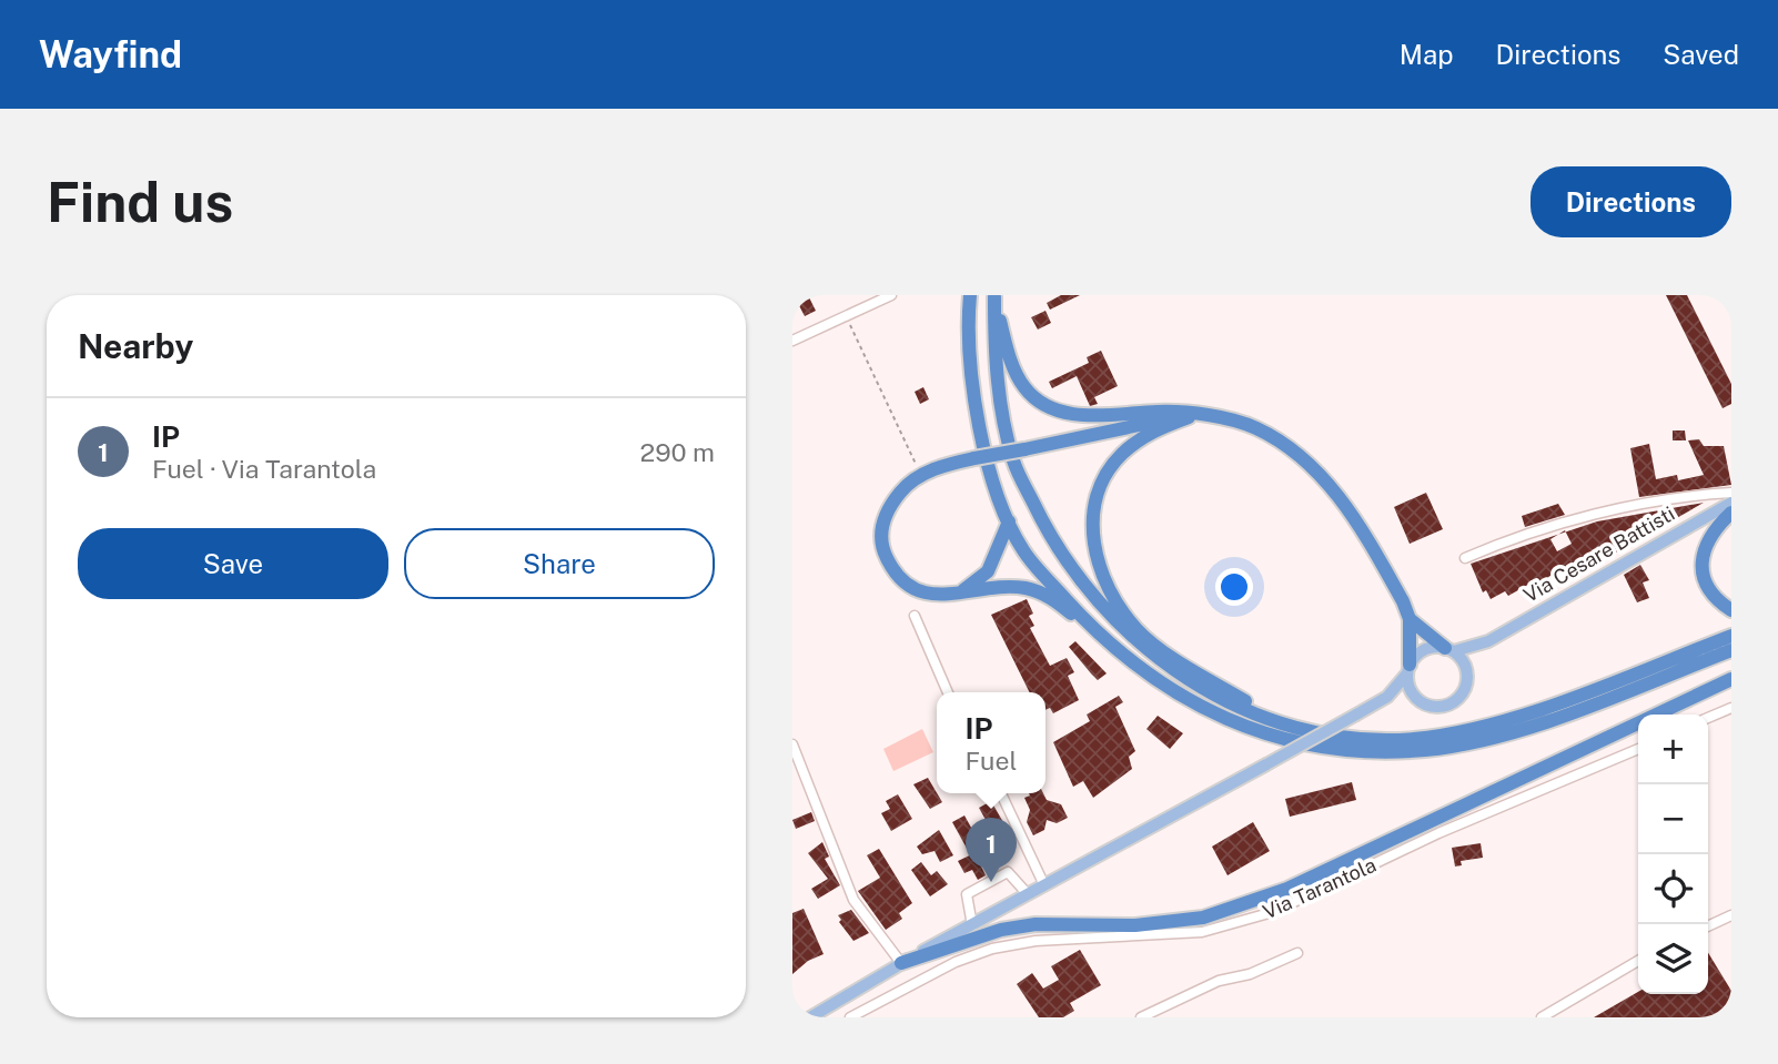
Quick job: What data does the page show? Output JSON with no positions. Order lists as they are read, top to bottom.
{
  "streets": {
    "main road": ["Via Cesare Battisti"],
    "street": ["Via Tarantola"]
  },
  "page": {
    "header": "Wayfind",
    "nav": ["Map", "Directions", "Saved"],
    "buttons": [
      "Directions",
      ["Save", "Share"]
    ],
    "title": "Find us",
    "heading": "Nearby",
    "list": [
      {
        "mark": "1",
        "name": "IP",
        "note": "Fuel · Via Tarantola",
        "value": "290 m"
      }
    ],
    "popup": ["IP", "Fuel"],
    "map_buttons": ["+", "−"],
    "pins": "1"
  }
}
